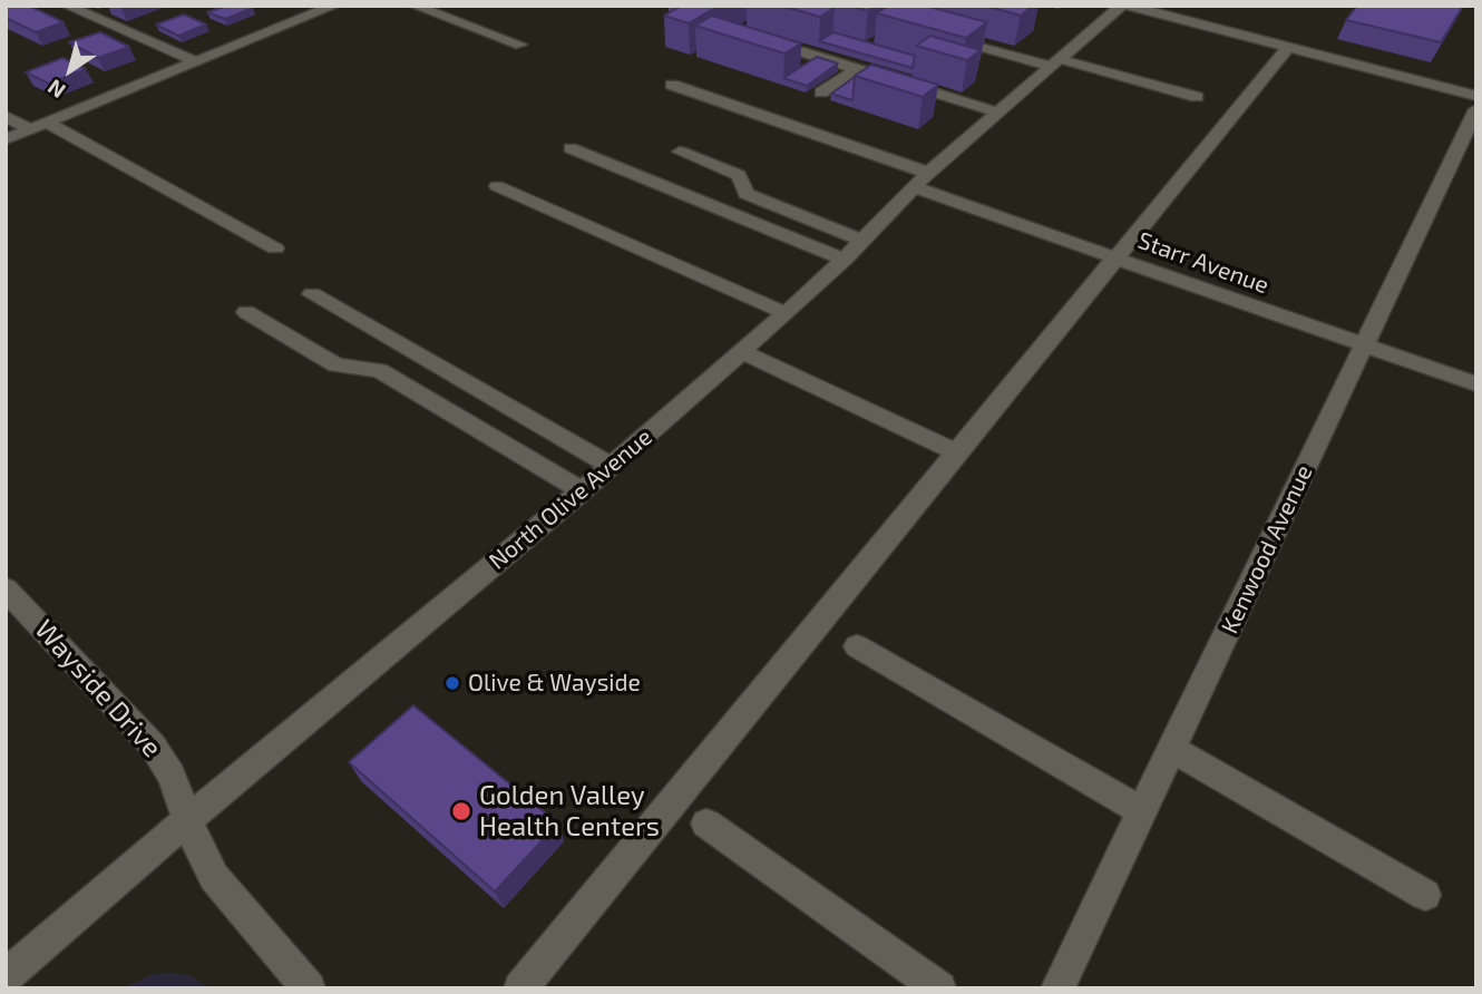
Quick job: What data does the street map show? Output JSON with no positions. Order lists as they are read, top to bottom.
{
  "streets": {
    "street": [
      "Starr Avenue",
      "North Olive Avenue",
      "Kenwood Avenue",
      "Wayside Drive"
    ]
  },
  "crossings": [
    ["Starr Avenue", "North Olive Avenue"],
    ["Starr Avenue", "Kenwood Avenue"],
    ["North Olive Avenue", "Wayside Drive"]
  ],
  "places": ["Olive & Wayside", "Golden Valley Health Centers"],
  "north": "bottom left"
}
